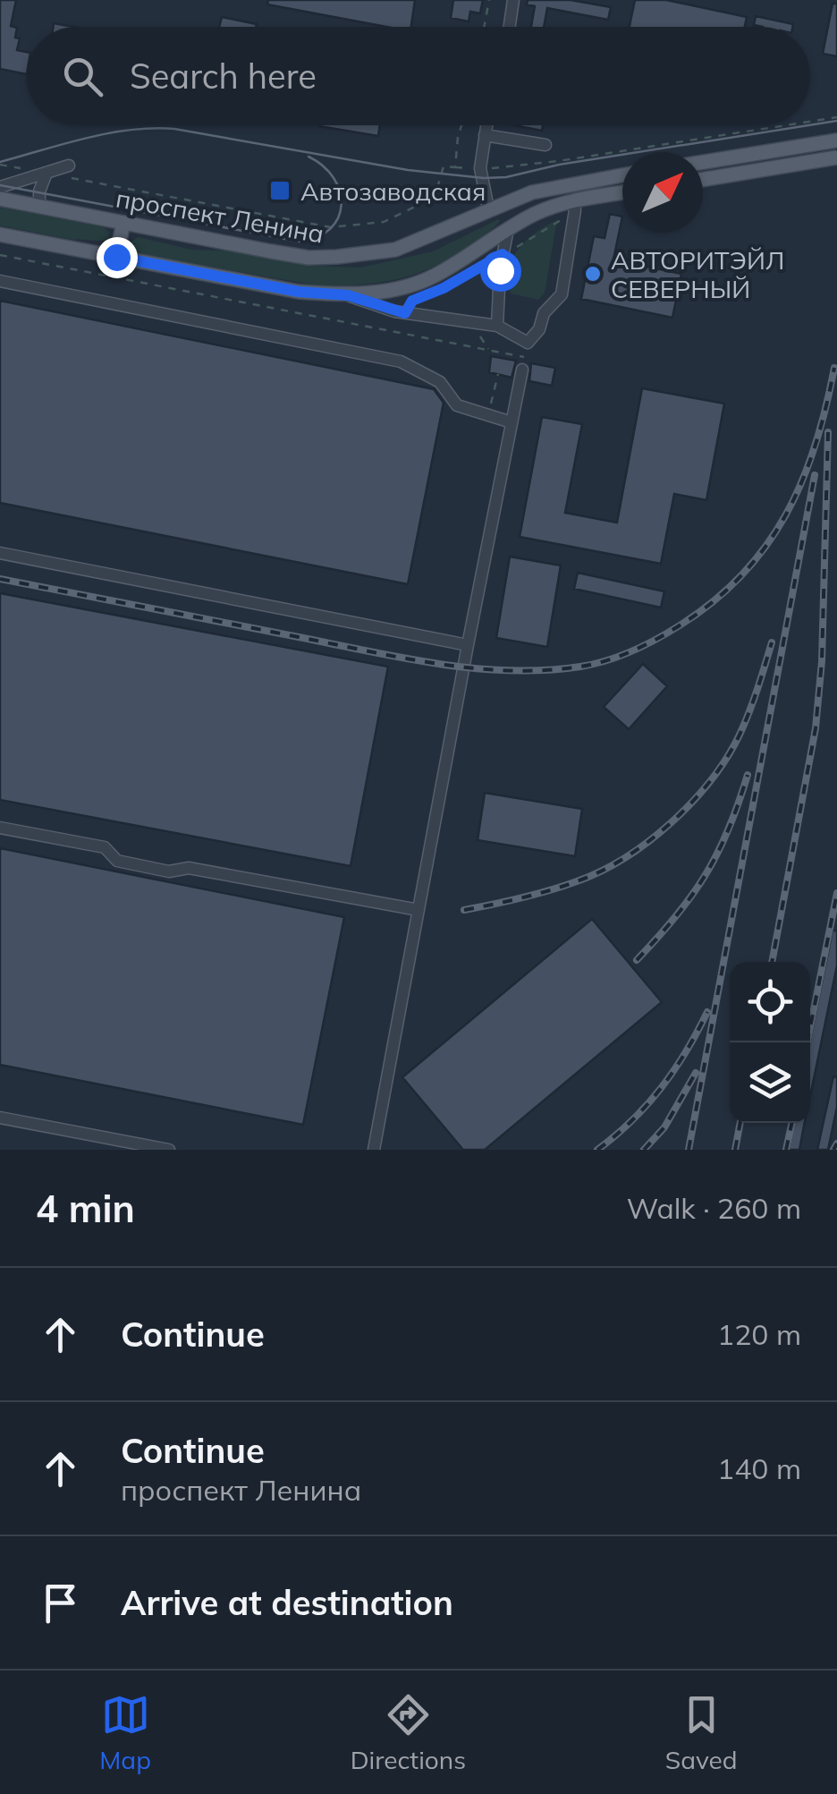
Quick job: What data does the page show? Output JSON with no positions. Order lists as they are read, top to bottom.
{
  "streets": {
    "main road": ["проспект Ленина"]
  },
  "places": {
    "transit": ["Автозаводская"],
    "other": ["АВТОРИТЭЙЛ СЕВЕРНЫЙ"]
  },
  "north": "top right",
  "page": {
    "search": "Search here",
    "heading": ["4 min", "Walk · 260 m"],
    "list": [
      ["Continue", "120 m"],
      ["Continue", "проспект Ленина", "140 m"],
      "Arrive at destination"
    ],
    "nav": ["Map", "Directions", "Saved"]
  }
}
